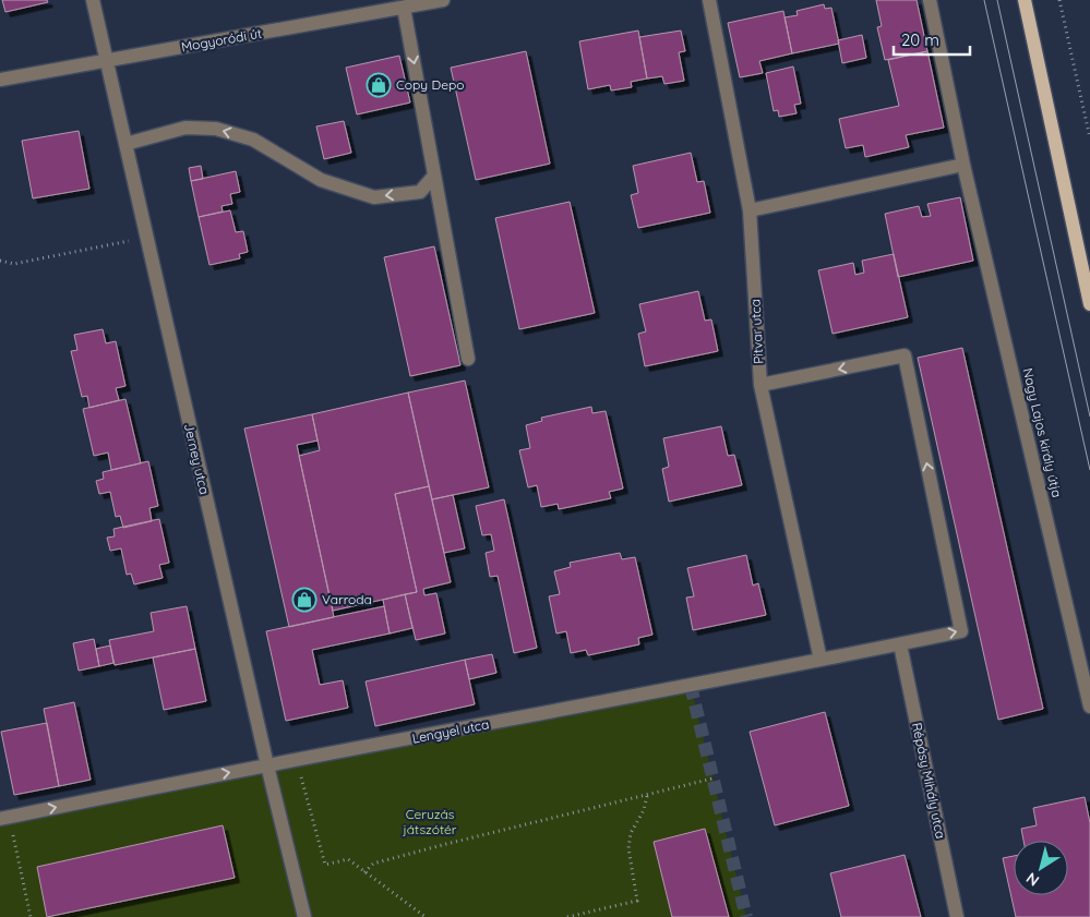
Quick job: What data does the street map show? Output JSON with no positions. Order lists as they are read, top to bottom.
{
  "streets": {
    "street": [
      "Mogyoródi út",
      "Pitvar utca",
      "Nagy Lajos király útja",
      "Jerney utca",
      "Lengyel utca",
      "Répásy Mihály utca"
    ]
  },
  "crossings": [
    ["Mogyoródi út", "Jerney utca"],
    ["Pitvar utca", "Lengyel utca"],
    ["Jerney utca", "Lengyel utca"],
    ["Lengyel utca", "Répásy Mihály utca"]
  ],
  "parks": ["Ceruzás játszótér"],
  "places": {
    "shop": ["Copy Depo", "Varroda"]
  },
  "scale_bar": "20 m",
  "north": "bottom left"
}
